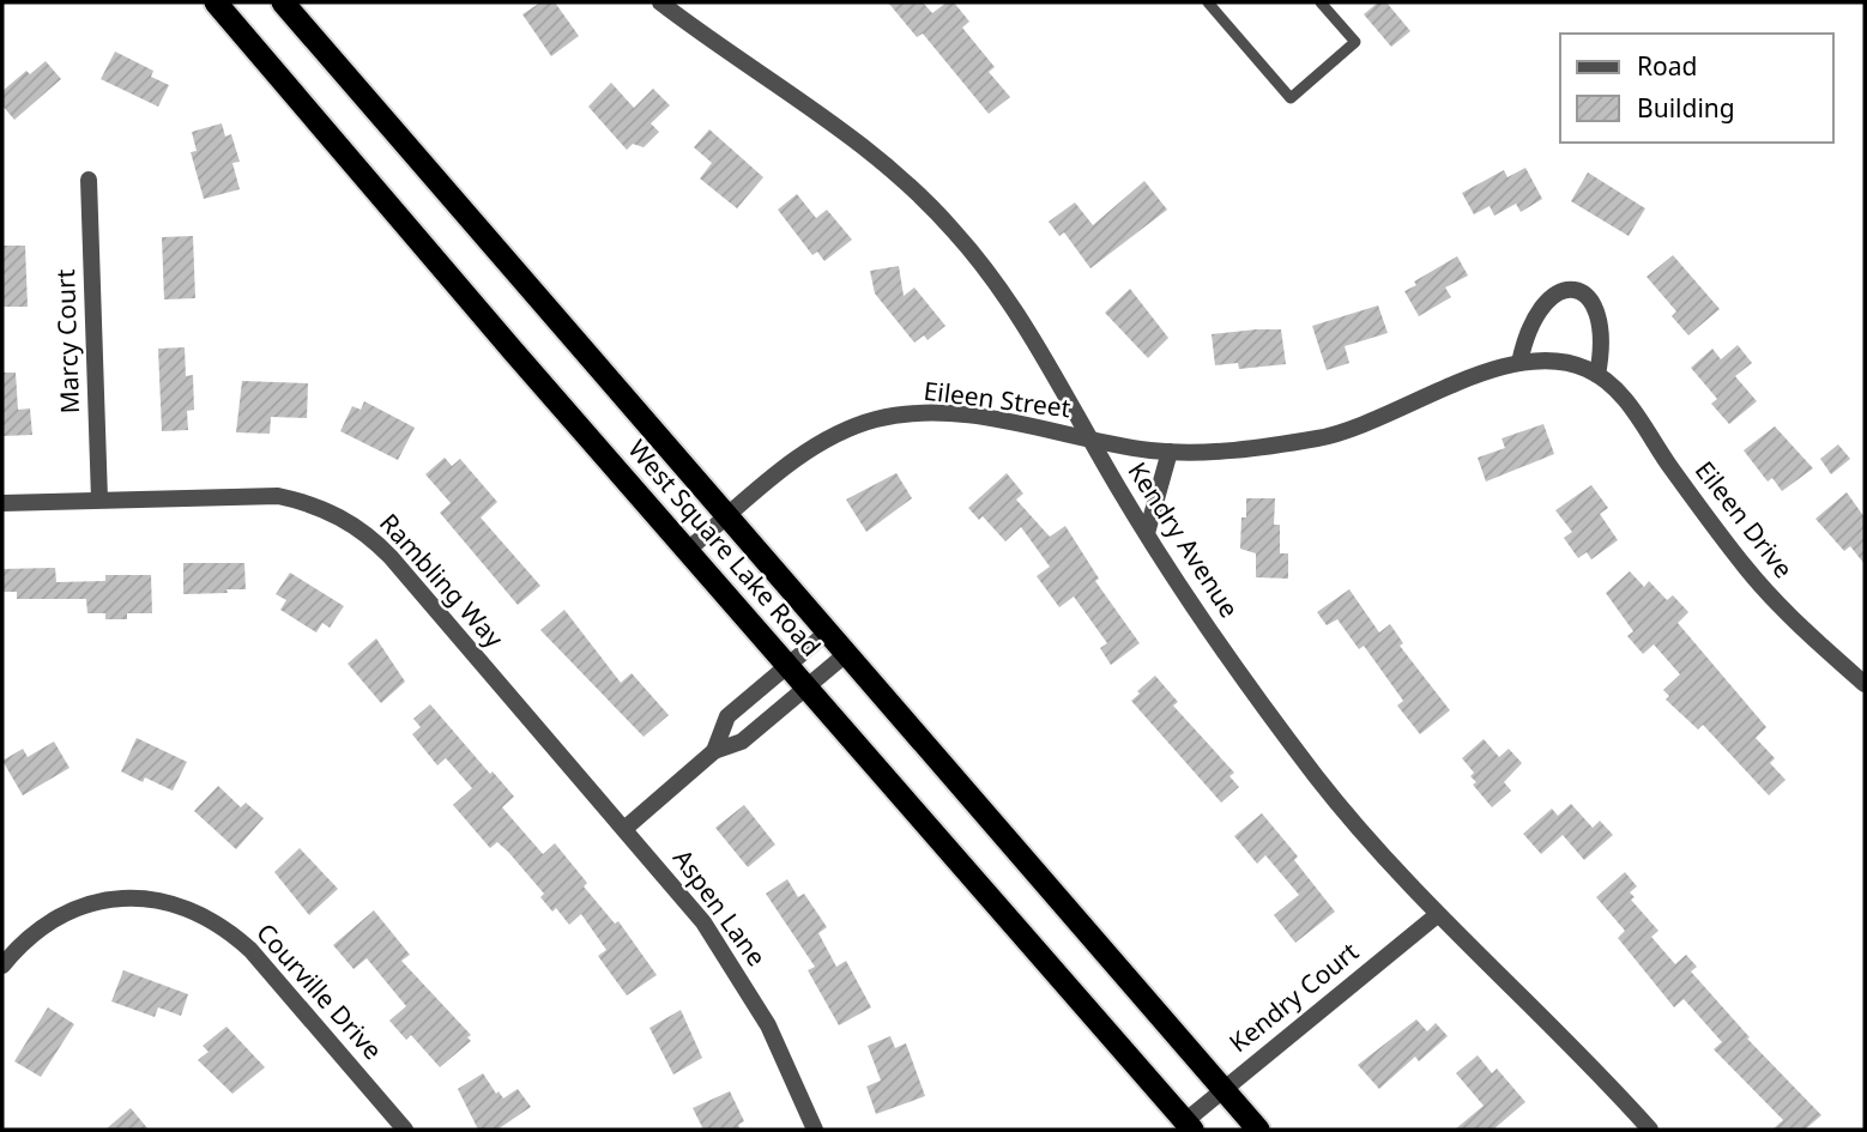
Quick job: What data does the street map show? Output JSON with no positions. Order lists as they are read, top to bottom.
{
  "streets": {
    "highway": ["West Square Lake Road"],
    "street": [
      "Marcy Court",
      "Eileen Street",
      "Eileen Drive",
      "Kendry Avenue",
      "Rambling Way",
      "Aspen Lane",
      "Courville Drive",
      "Kendry Court"
    ]
  },
  "crossings": [
    ["Marcy Court", "Rambling Way"],
    ["Eileen Street", "Eileen Drive"],
    ["Eileen Street", "Kendry Avenue"],
    ["Eileen Street", "West Square Lake Road"],
    ["Eileen Drive", "Kendry Avenue"],
    ["Kendry Avenue", "Kendry Court"],
    ["West Square Lake Road", "Kendry Court"],
    ["Rambling Way", "Aspen Lane"]
  ],
  "legend": ["Road", "Building"]
}
